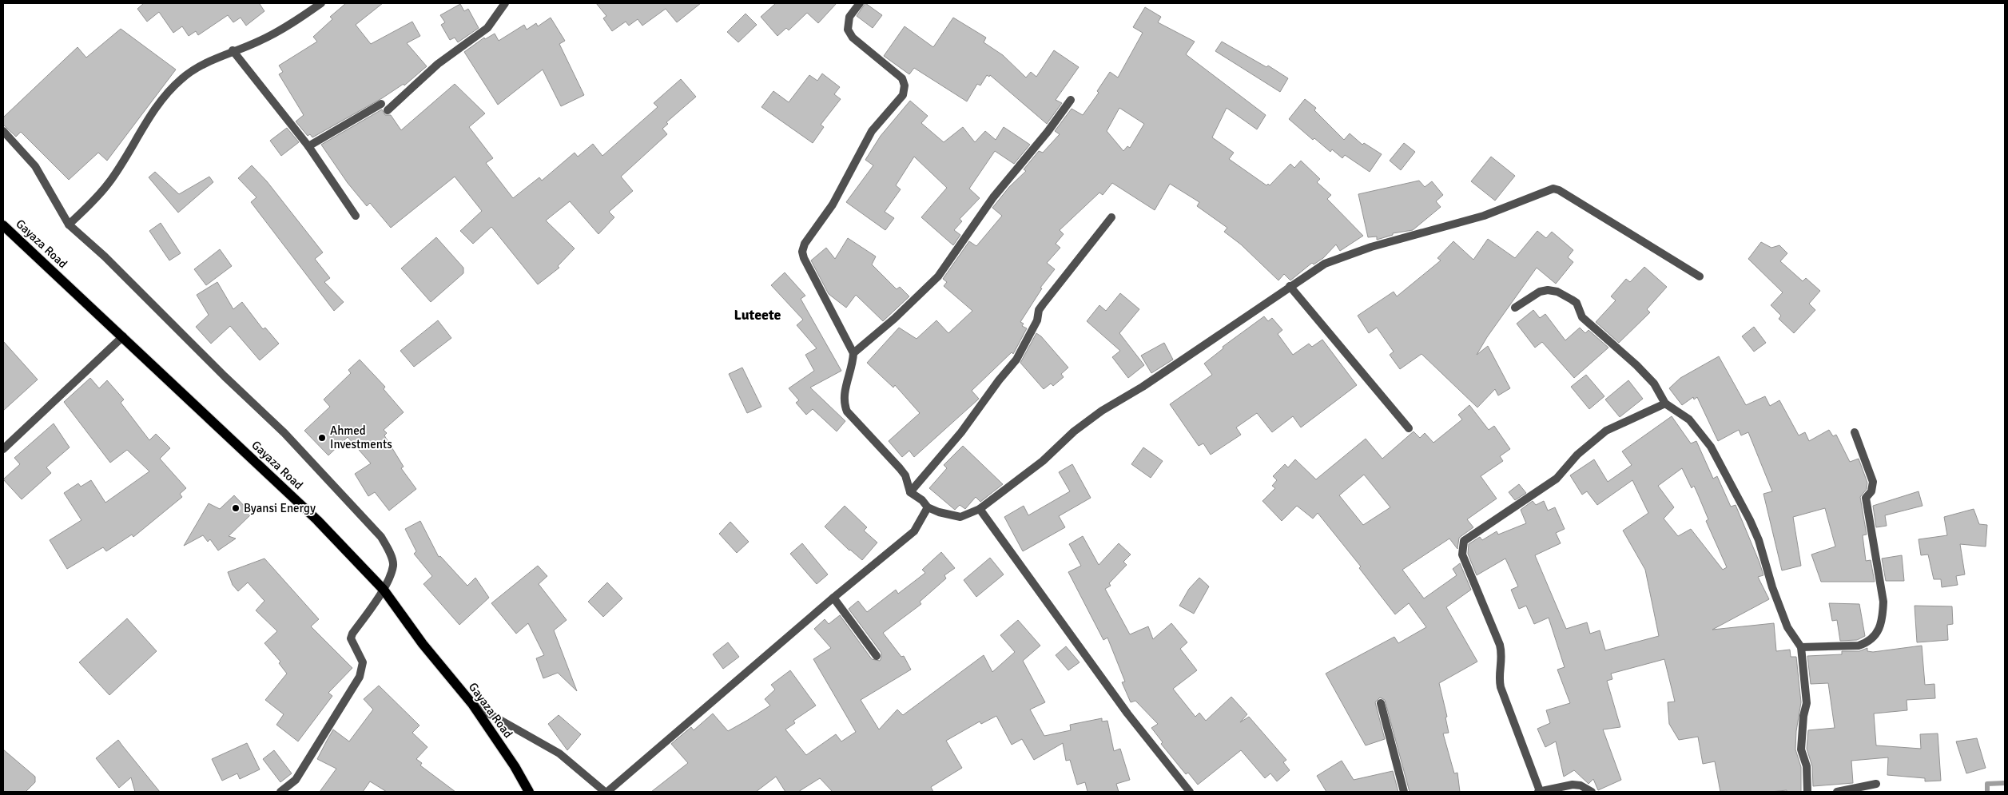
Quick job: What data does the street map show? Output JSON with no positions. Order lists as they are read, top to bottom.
{
  "streets": {
    "main road": ["Gayaza Road"]
  },
  "districts": ["Luteete"],
  "places": ["Ahmed Investments", "Byansi Energy"]
}
